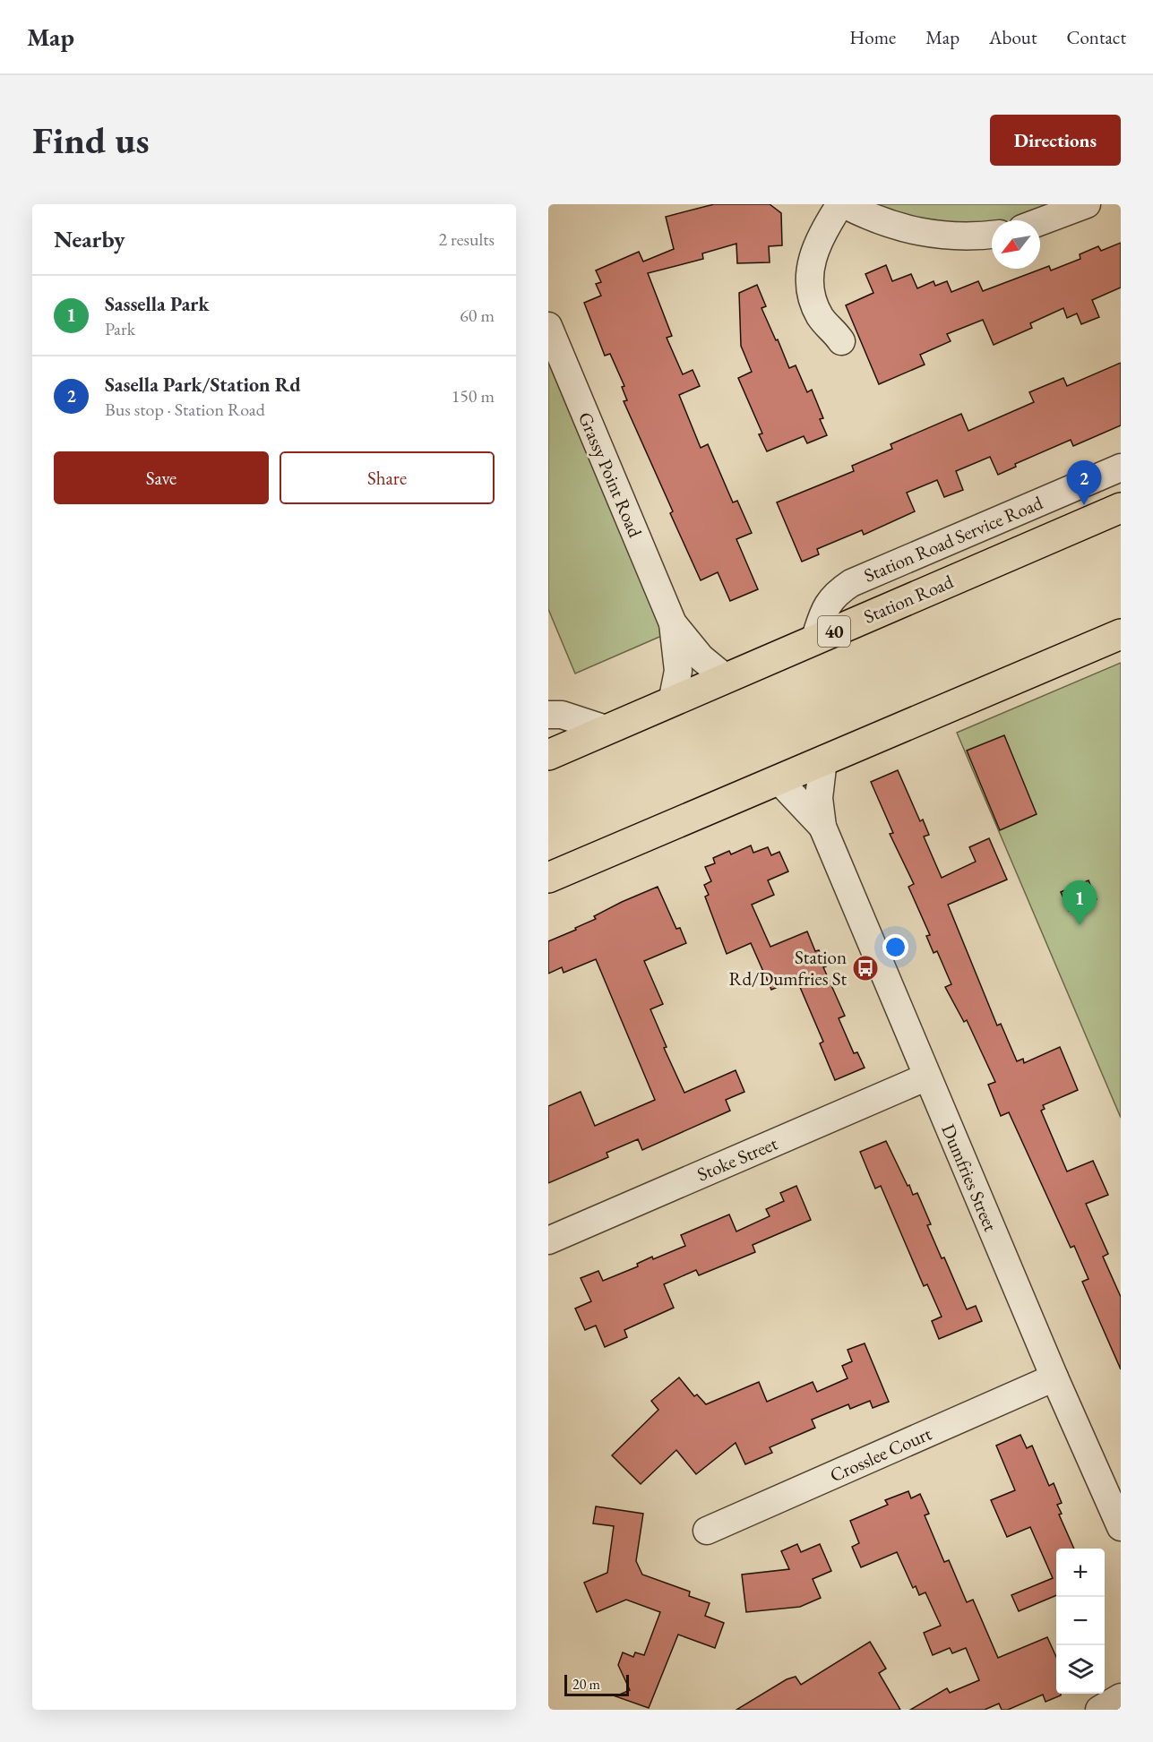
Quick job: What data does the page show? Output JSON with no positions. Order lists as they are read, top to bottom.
{
  "streets": {
    "main road": ["Station Road", "40"],
    "street": [
      "Grassy Point Road",
      "Station Road Service Road",
      "Stoke Street",
      "Dumfries Street",
      "Crosslee Court"
    ]
  },
  "crossings": [
    ["Grassy Point Road", "Station Road"],
    ["Station Road Service Road", "Station Road"],
    ["Stoke Street", "Dumfries Street"],
    ["Dumfries Street", "Crosslee Court"]
  ],
  "places": {
    "bus stop": ["Station Rd/Dumfries St"]
  },
  "scale_bar": "20 m",
  "north": "bottom left",
  "page": {
    "header": "Map",
    "nav": [
      "Home",
      "Map",
      "About",
      "Contact"
    ],
    "buttons": [
      "Directions",
      ["Save", "Share"]
    ],
    "title": "Find us",
    "heading": ["Nearby", "2 results"],
    "list": [
      {
        "mark": "1",
        "name": "Sassella Park",
        "note": "Park",
        "value": "60 m"
      },
      {
        "mark": "2",
        "name": "Sasella Park/Station Rd",
        "note": "Bus stop · Station Road",
        "value": "150 m"
      }
    ],
    "pins": ["2", "1"],
    "map_buttons": ["+", "−"],
    "scale": "20 m"
  }
}
